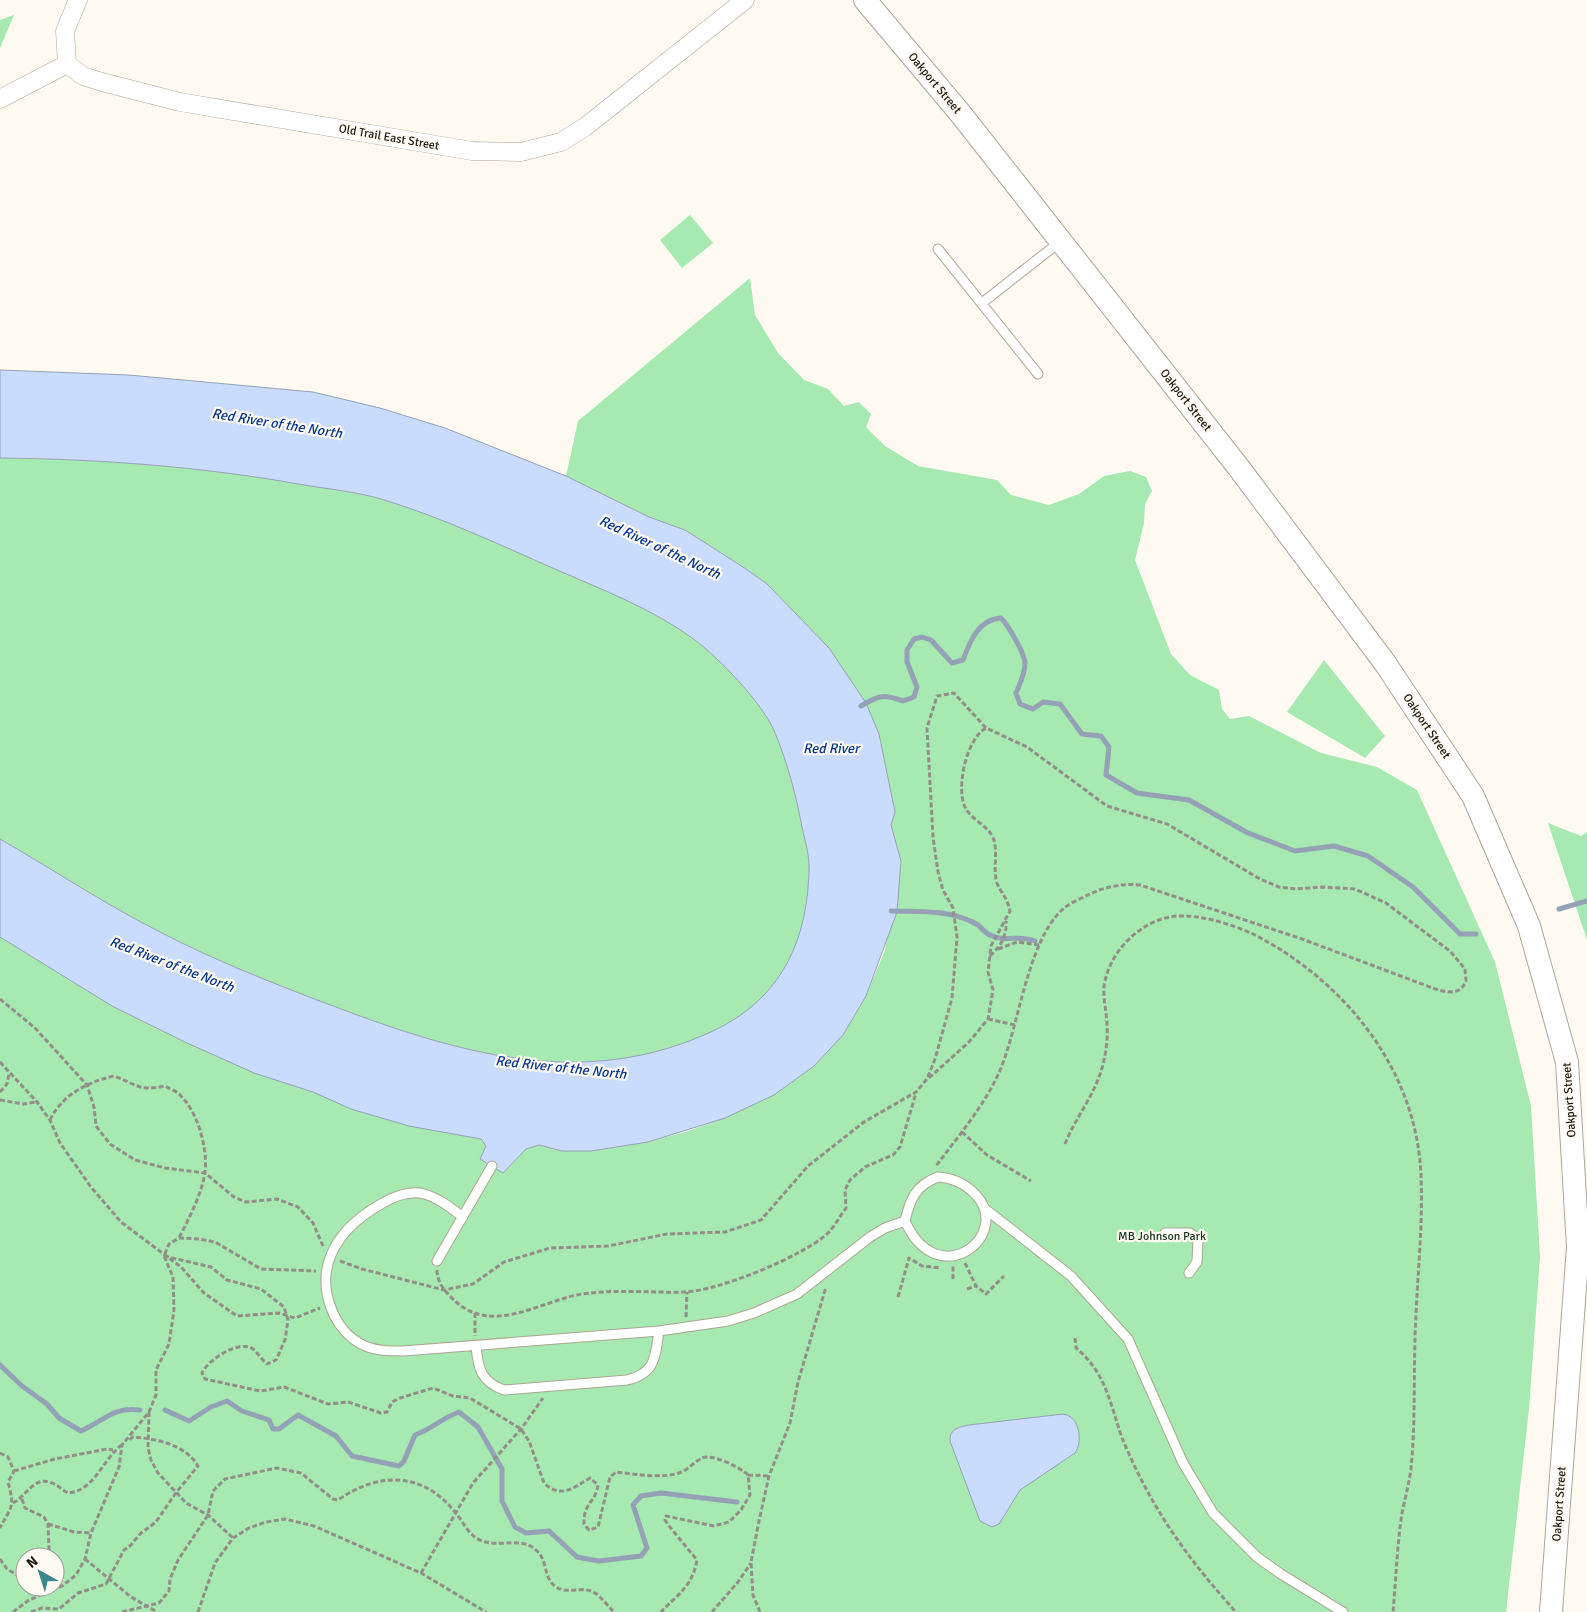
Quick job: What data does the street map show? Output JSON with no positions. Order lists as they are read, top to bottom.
{
  "streets": {
    "street": ["Oakport Street", "Old Trail East Street"]
  },
  "water": ["Red River of the North", "Red River"],
  "parks": ["MB Johnson Park"],
  "north": "top left"
}
